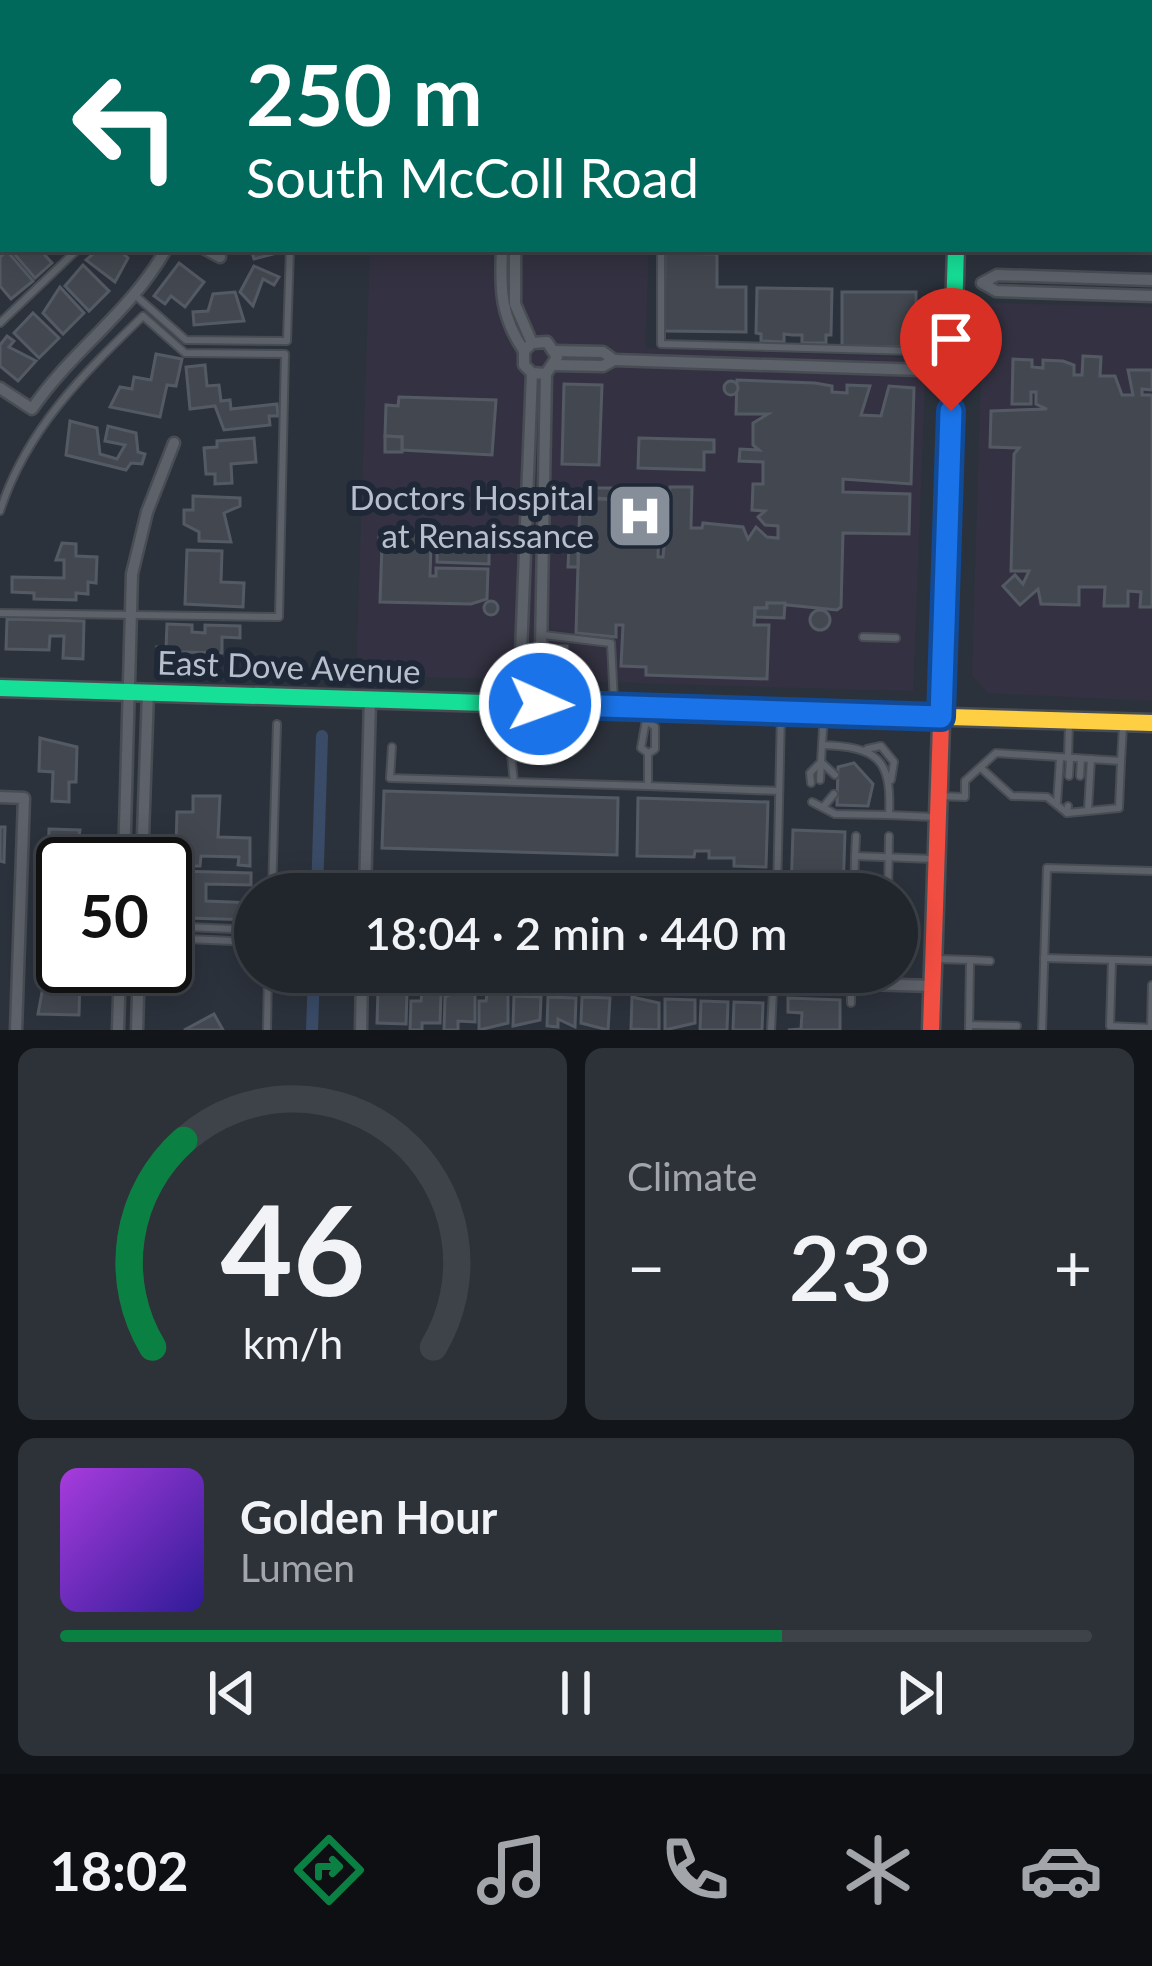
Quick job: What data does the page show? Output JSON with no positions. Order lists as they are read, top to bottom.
{
  "streets": {
    "main road": ["East Dove Avenue"]
  },
  "places": {
    "hospital": ["Doctors Hospital at Renaissance"]
  },
  "page": {
    "turn": ["250 m", "South McColl Road"],
    "limit": "50",
    "trip": "18:04 · 2 min · 440 m",
    "tile": "Climate",
    "heat": ["−", "23°", "+"],
    "song": ["Golden Hour", "Lumen"],
    "tabs": "18:02",
    "gauge": ["46", "km/h"]
  }
}
